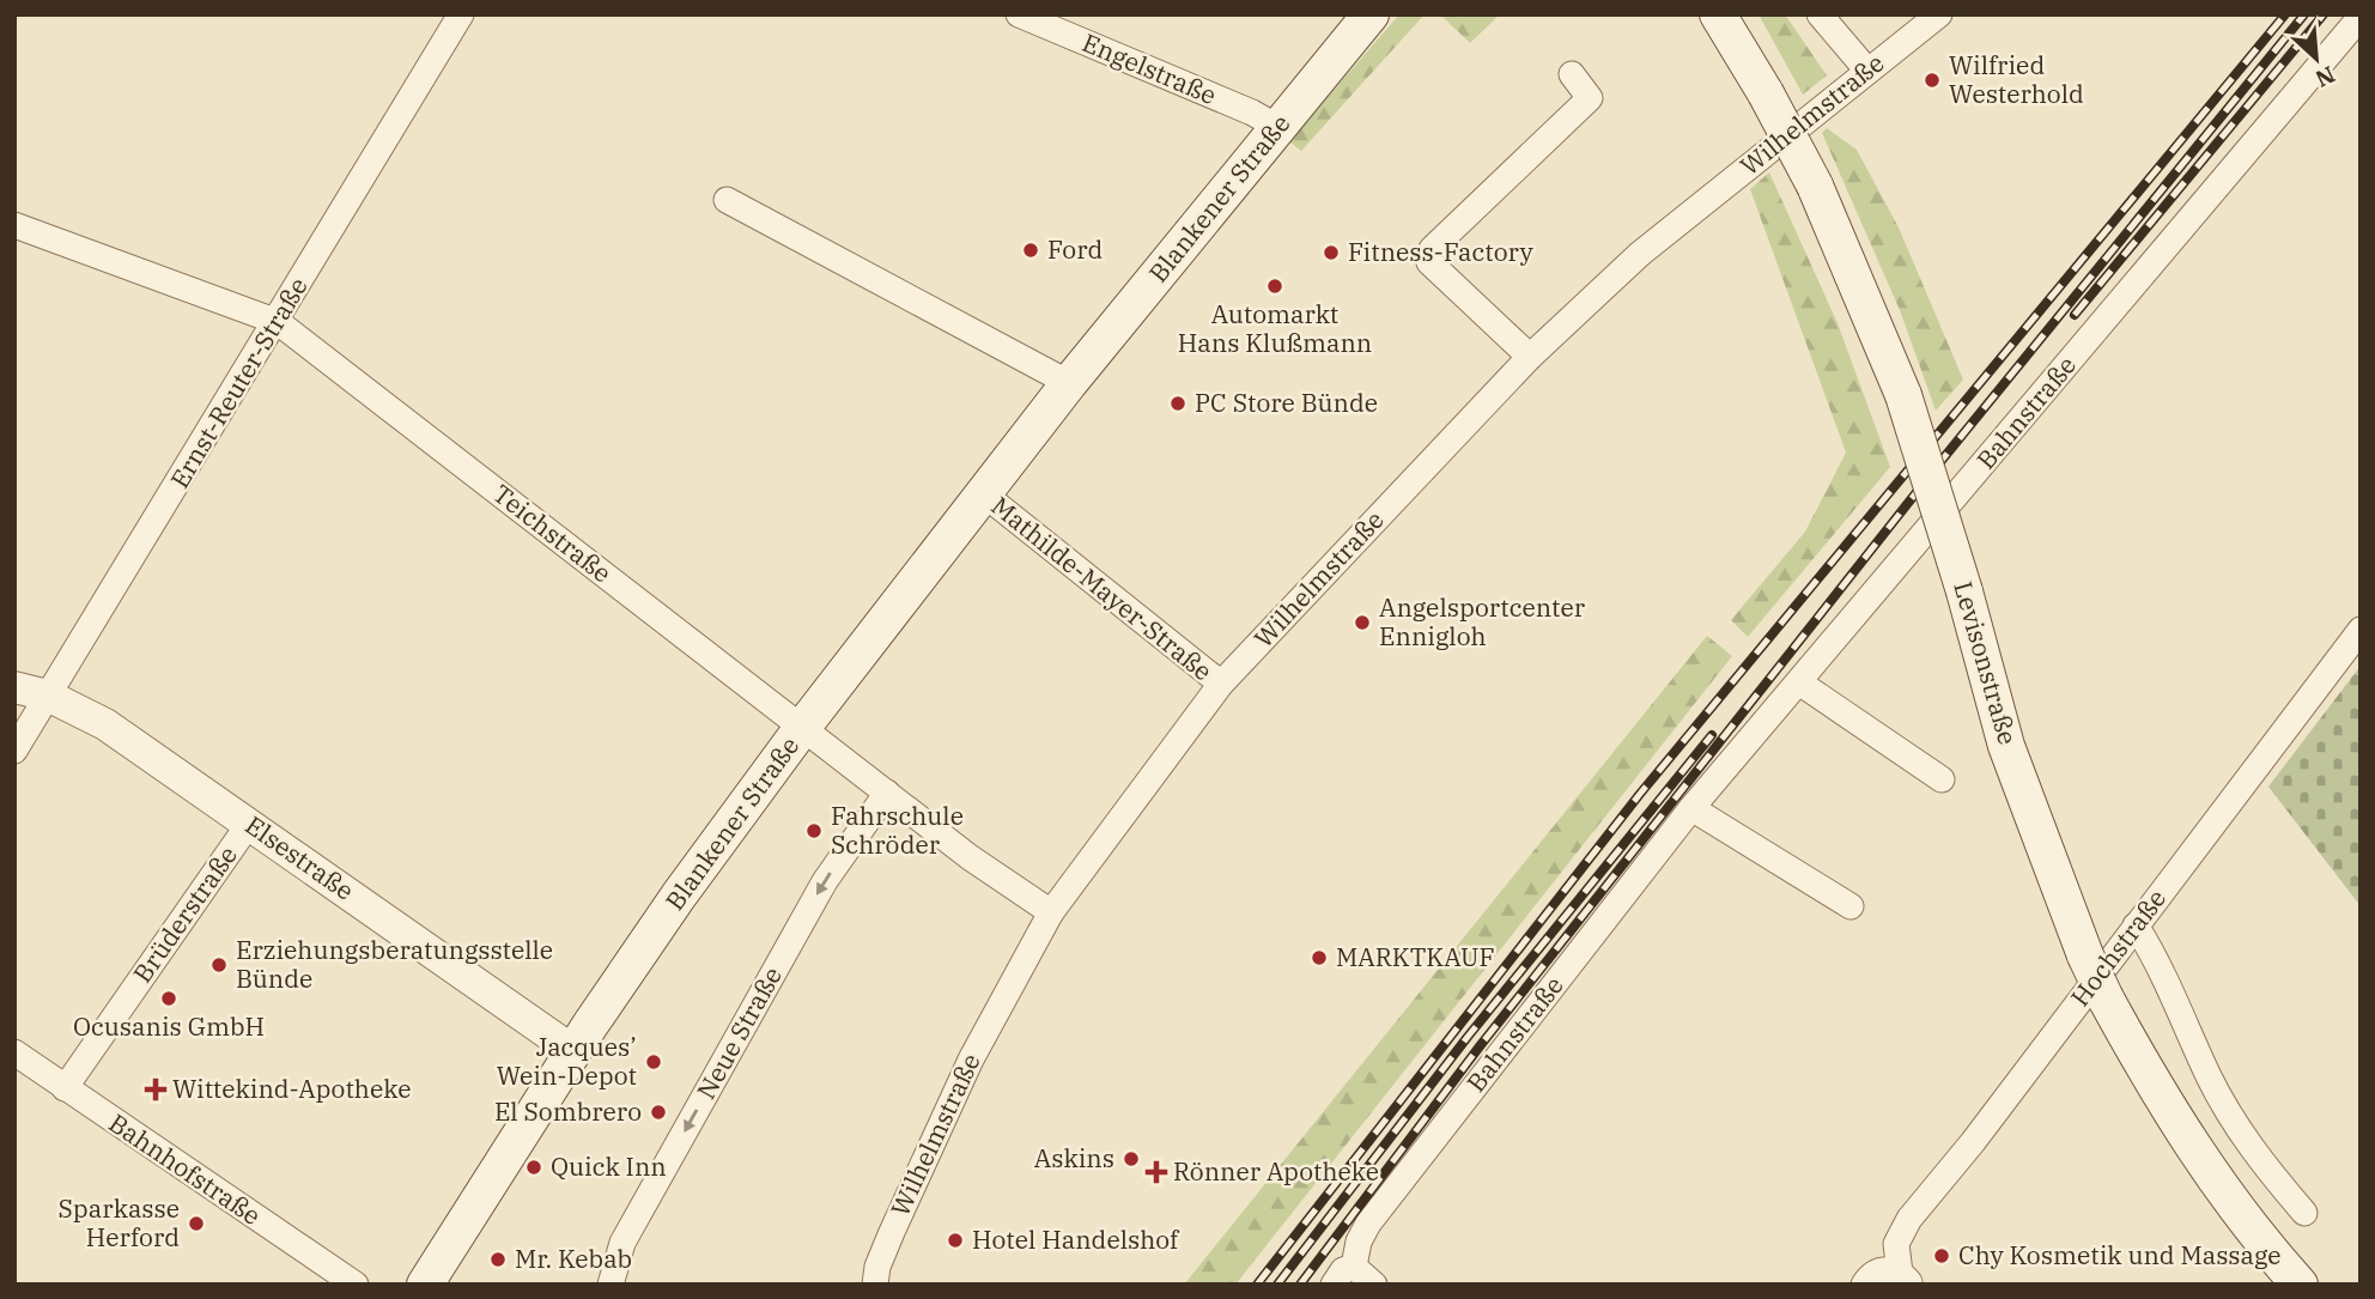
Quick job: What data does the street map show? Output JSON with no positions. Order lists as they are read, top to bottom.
{
  "streets": {
    "main road": ["Blankener Straße", "Levisonstraße"],
    "street": [
      "Engelstraße",
      "Wilhelmstraße",
      "Ernst-Reuter-Straße",
      "Bahnstraße",
      "Teichstraße",
      "Mathilde-Mayer-Straße",
      "Elsestraße",
      "Brüderstraße",
      "Hochstraße",
      "Neue Straße",
      "Bahnhofstraße"
    ]
  },
  "crossings": [
    ["Engelstraße", "Blankener Straße"],
    ["Wilhelmstraße", "Teichstraße"],
    ["Wilhelmstraße", "Mathilde-Mayer-Straße"],
    ["Blankener Straße", "Teichstraße"],
    ["Blankener Straße", "Mathilde-Mayer-Straße"],
    ["Blankener Straße", "Elsestraße"],
    ["Ernst-Reuter-Straße", "Teichstraße"],
    ["Ernst-Reuter-Straße", "Elsestraße"],
    ["Teichstraße", "Neue Straße"],
    ["Elsestraße", "Brüderstraße"],
    ["Brüderstraße", "Bahnhofstraße"]
  ],
  "one_way": ["Neue Straße"],
  "places": {
    "other": [
      "Wilfried Westerhold",
      "Ford",
      "Fitness-Factory",
      "Automarkt Hans Klußmann",
      "PC Store Bünde",
      "Angelsportcenter Ennigloh",
      "Fahrschule Schröder",
      "MARKTKAUF",
      "Erziehungsberatungsstelle Bünde",
      "Ocusanis GmbH",
      "Jacques’ Wein-Depot",
      "El Sombrero",
      "Askins",
      "Quick Inn",
      "Sparkasse Herford",
      "Hotel Handelshof",
      "Chy Kosmetik und Massage",
      "Mr. Kebab"
    ],
    "health": ["Wittekind-Apotheke", "Rönner Apotheke"]
  },
  "north": "bottom right"
}
